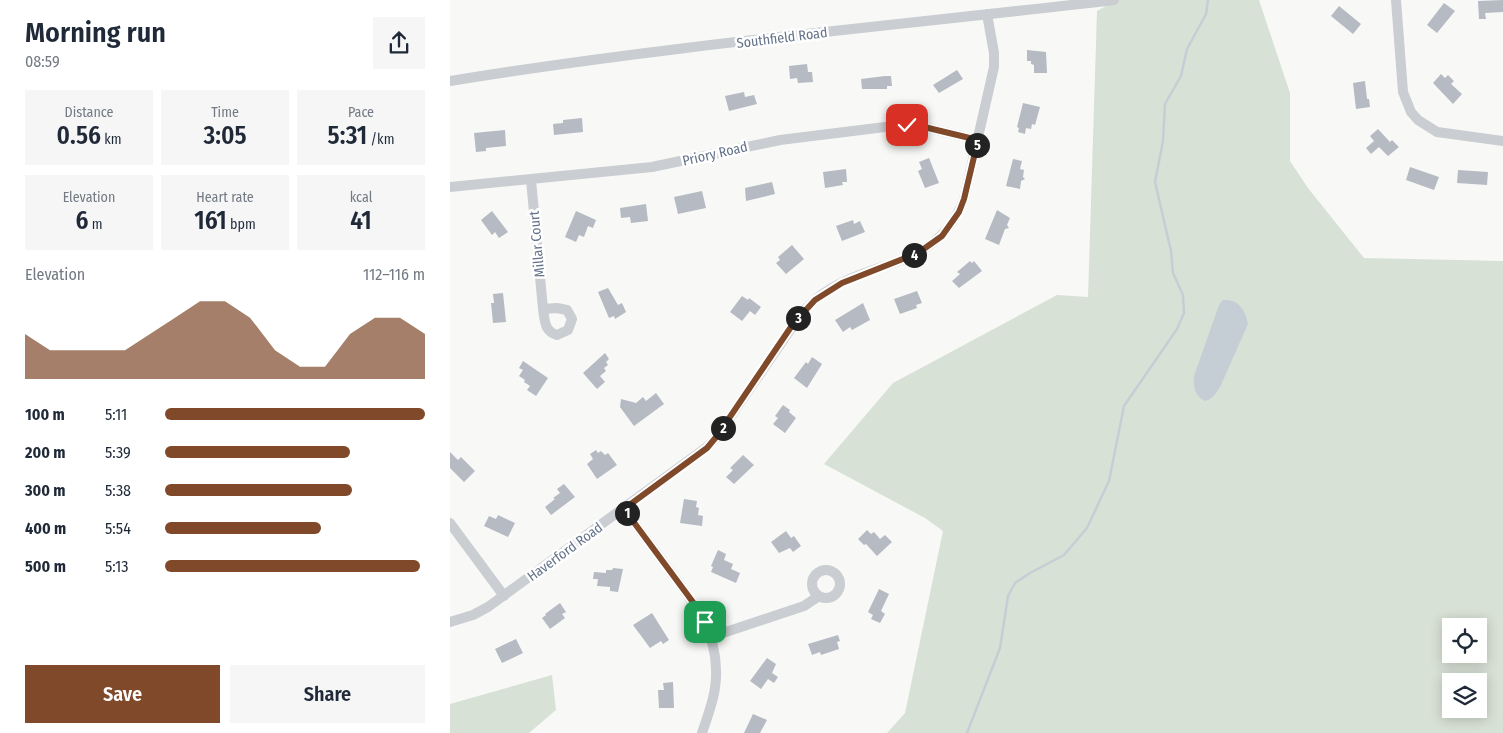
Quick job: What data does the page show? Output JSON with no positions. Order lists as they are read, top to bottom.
{
  "streets": {
    "street": [
      "Southfield Road",
      "Priory Road",
      "Millar Court",
      "Haverford Road"
    ]
  },
  "crossings": [
    ["Southfield Road", "Haverford Road"],
    ["Priory Road", "Millar Court"],
    ["Priory Road", "Haverford Road"]
  ],
  "page": {
    "heading": ["Morning run", "08:59"],
    "stats": [
      ["Distance", "0.56 km"],
      ["Time", "3:05"],
      ["Pace", "5:31 /km"],
      ["Elevation", "6 m"],
      ["Heart rate", "161 bpm"],
      ["kcal", "41"]
    ],
    "pins": [
      "5",
      "4",
      "3",
      "2",
      "1"
    ],
    "chart": ["Elevation", "112–116 m"],
    "list": [
      {
        "name": "100 m",
        "note": "5:11"
      },
      {
        "name": "200 m",
        "note": "5:39"
      },
      {
        "name": "300 m",
        "note": "5:38"
      },
      {
        "name": "400 m",
        "note": "5:54"
      },
      {
        "name": "500 m",
        "note": "5:13"
      }
    ],
    "buttons": ["Save", "Share"]
  }
}
